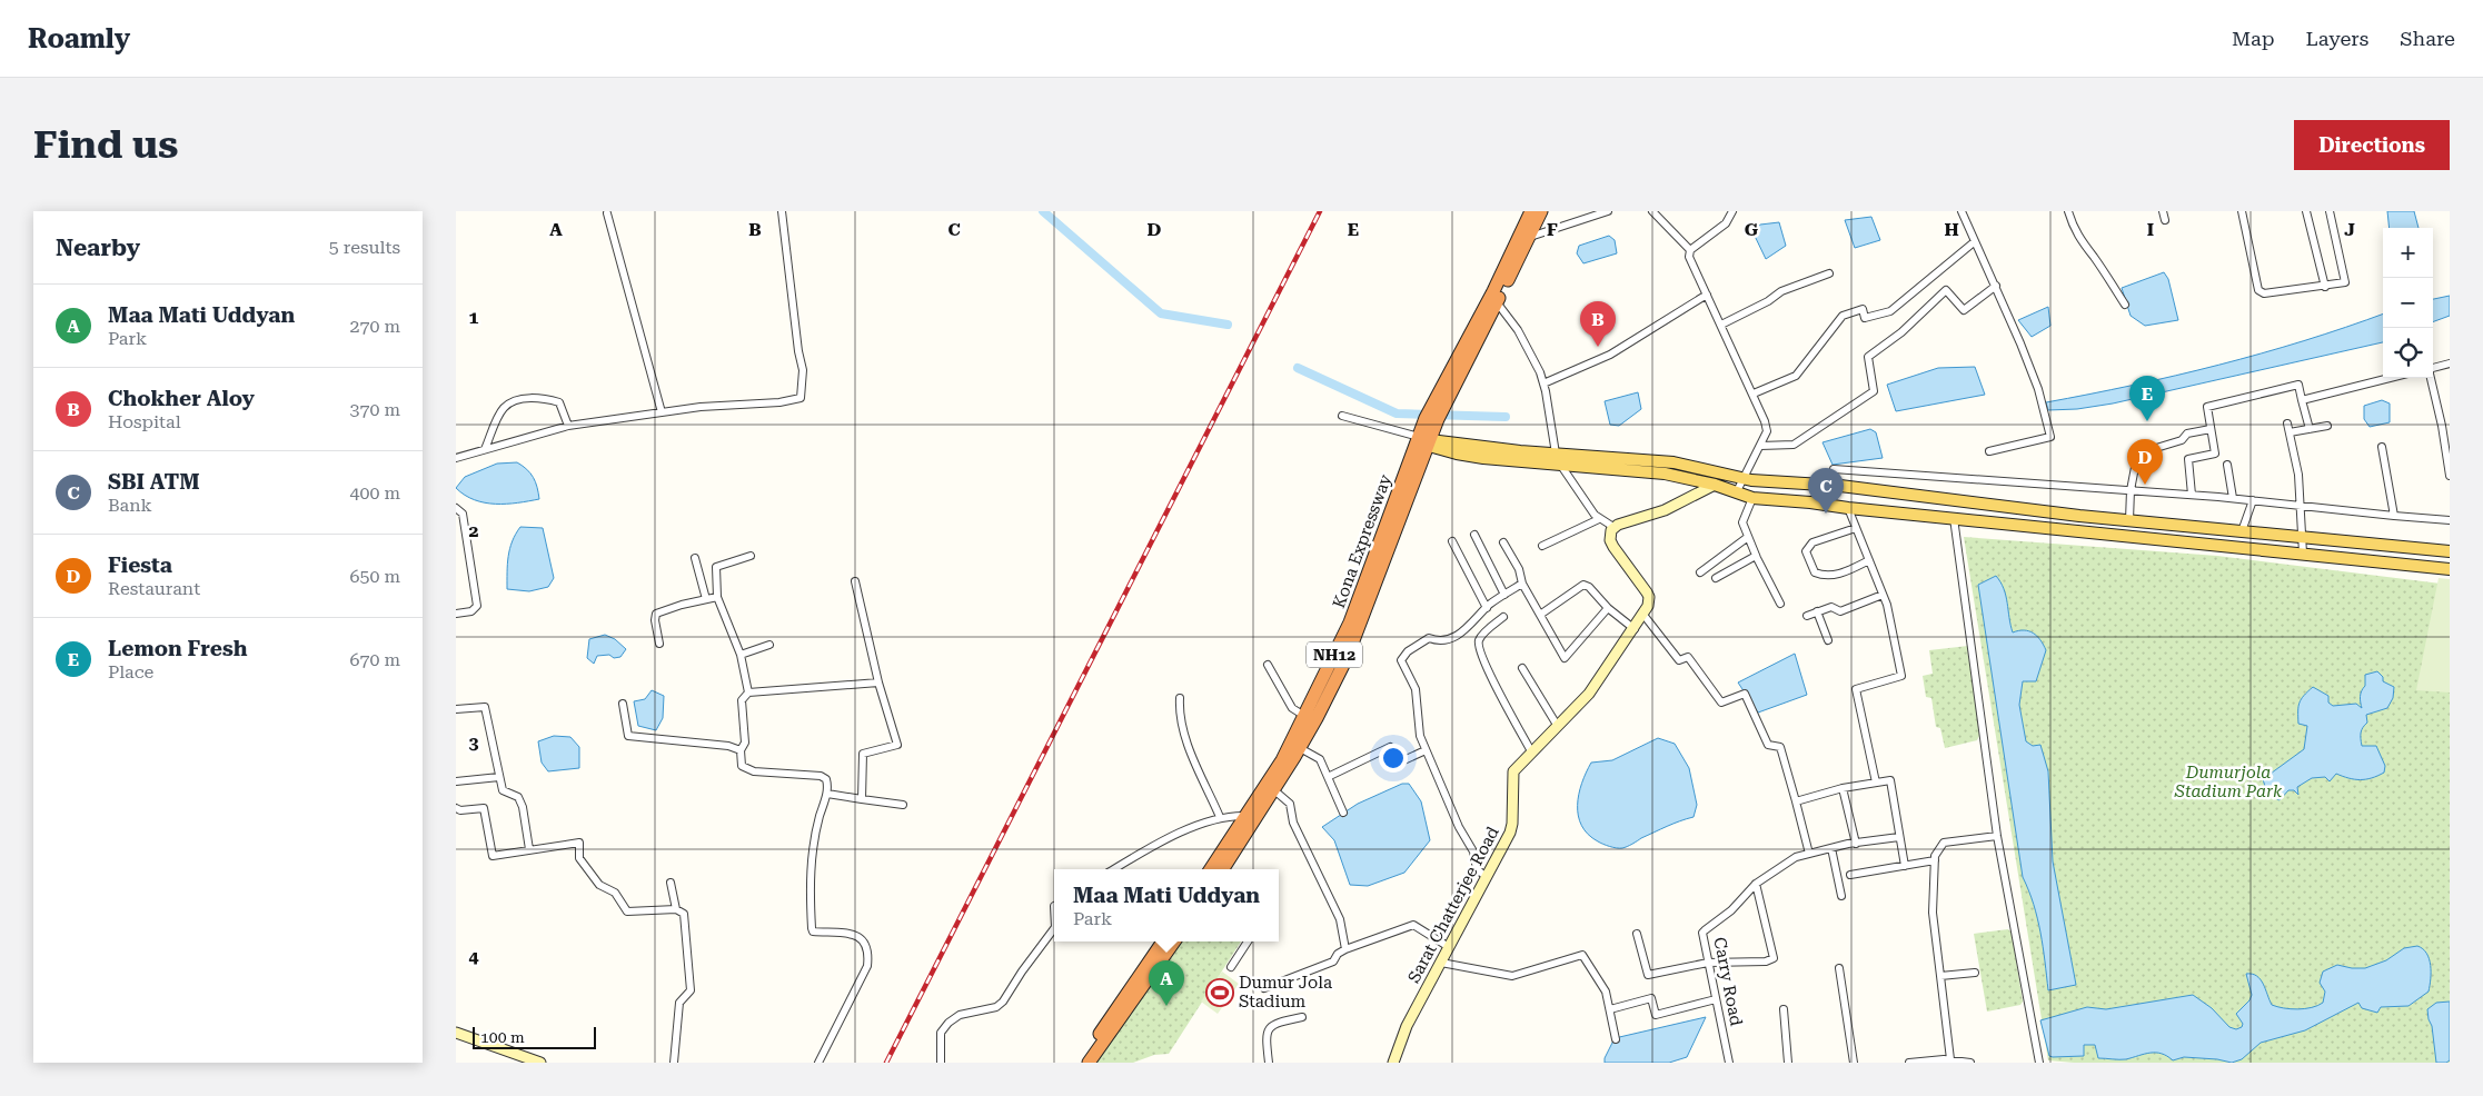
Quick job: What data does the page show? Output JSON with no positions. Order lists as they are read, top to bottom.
{
  "streets": {
    "highway": ["Kona Expressway", "NH12"],
    "main road": ["Sarat Chatterjee Road"],
    "street": ["Carry Road"]
  },
  "parks": ["Dumurjola Stadium Park"],
  "places": {
    "sports": ["Dumur Jola Stadium"]
  },
  "scale_bar": "100 m",
  "page": {
    "header": "Roamly",
    "nav": ["Map", "Layers", "Share"],
    "buttons": "Directions",
    "title": "Find us",
    "heading": ["Nearby", "5 results"],
    "map_buttons": ["+", "−"],
    "list": [
      {
        "mark": "A",
        "name": "Maa Mati Uddyan",
        "note": "Park",
        "value": "270 m"
      },
      {
        "mark": "B",
        "name": "Chokher Aloy",
        "note": "Hospital",
        "value": "370 m"
      },
      {
        "mark": "C",
        "name": "SBI ATM",
        "note": "Bank",
        "value": "400 m"
      },
      {
        "mark": "D",
        "name": "Fiesta",
        "note": "Restaurant",
        "value": "650 m"
      },
      {
        "mark": "E",
        "name": "Lemon Fresh",
        "note": "Place",
        "value": "670 m"
      }
    ],
    "pins": [
      "B",
      "E",
      "D",
      "C",
      "A"
    ],
    "popup": ["Maa Mati Uddyan", "Park"],
    "scale": "100 m"
  },
  "grid": {
    "columns": [
      "A",
      "B",
      "C",
      "D",
      "E",
      "F",
      "G",
      "H",
      "I",
      "J"
    ],
    "rows": [
      "1",
      "2",
      "3",
      "4"
    ]
  }
}
